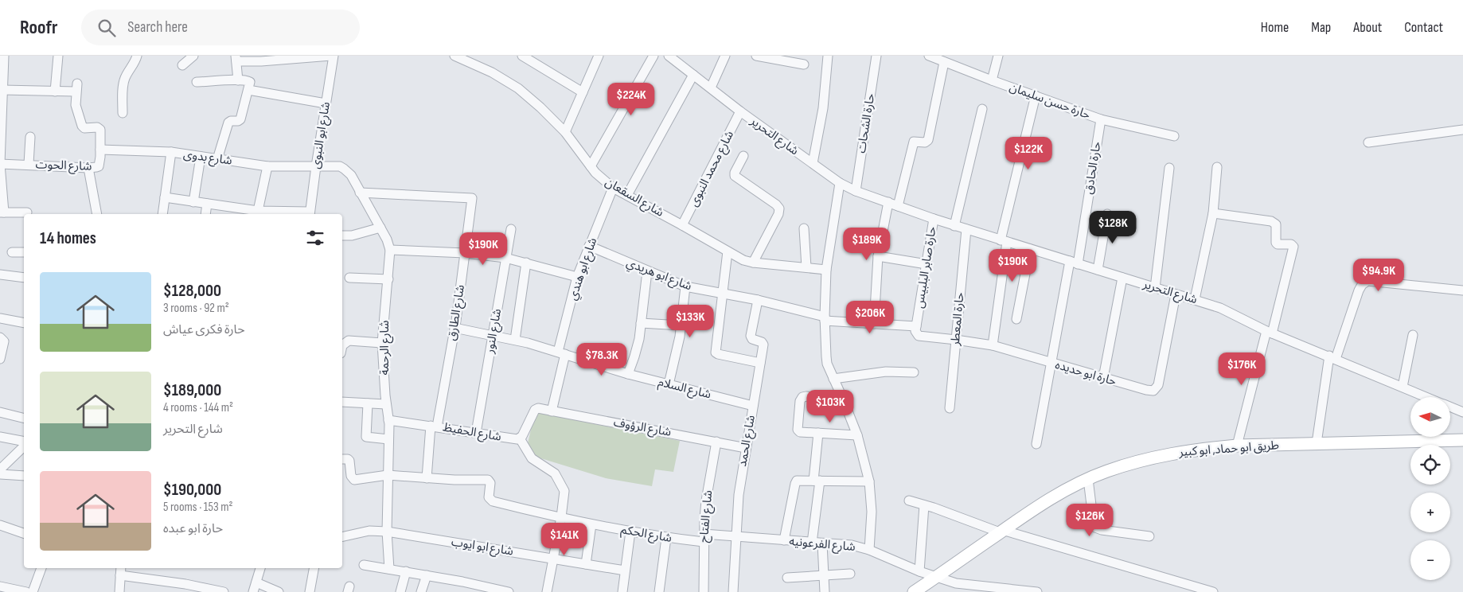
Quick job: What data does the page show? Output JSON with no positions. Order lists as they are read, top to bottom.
{
  "streets": {
    "main road": ["طريق ابو حماد, ابو كبير"],
    "street": [
      "حارة حسن سليمان",
      "حارة الشحات",
      "شارع ابو النبوى",
      "شارع التحرير",
      "شارع بدوى",
      "شارع الحوت",
      "حارة الحادق",
      "شارع محمد النبوى",
      "شارع السقعان",
      "حارة صابر البلبيس",
      "شارع ابو هندي",
      "شارع ابو هريدي",
      "شارع الطارق",
      "حارة المعطر",
      "شارع النور",
      "شارع الرحمة",
      "حارة ابو حديده",
      "شارع السلام",
      "شارع الرؤوف",
      "شارع الحفيظ",
      "شارع الحمد",
      "شارع الفتاح",
      "شارع الحكم",
      "شارع الفرعونيه",
      "شارع ابو ايوب"
    ]
  },
  "crossings": [
    ["حارة حسن سليمان", "حارة الحادق"],
    ["حارة الشحات", "شارع التحرير"],
    ["شارع ابو النبوى", "شارع بدوى"],
    ["شارع ابو النبوى", "شارع الرحمة"],
    ["شارع التحرير", "حارة الحادق"],
    ["شارع التحرير", "شارع محمد النبوى"],
    ["شارع التحرير", "حارة صابر البلبيس"],
    ["شارع التحرير", "حارة المعطر"],
    ["شارع التحرير", "حارة ابو حديده"],
    ["شارع بدوى", "شارع الحوت"],
    ["شارع بدوى", "شارع الرحمة"],
    ["حارة الحادق", "حارة ابو حديده"],
    ["شارع محمد النبوى", "شارع السقعان"],
    ["شارع السقعان", "شارع ابو هندي"],
    ["حارة صابر البلبيس", "شارع ابو هريدي"],
    ["حارة صابر البلبيس", "حارة ابو حديده"],
    ["شارع ابو هندي", "شارع ابو هريدي"],
    ["شارع ابو هندي", "شارع السلام"],
    ["شارع ابو هندي", "شارع الرؤوف"],
    ["شارع ابو هريدي", "حارة ابو حديده"],
    ["شارع ابو هريدي", "شارع الحمد"],
    ["شارع الطارق", "شارع الرحمة"],
    ["شارع الطارق", "شارع السلام"],
    ["شارع الطارق", "شارع الحفيظ"],
    ["شارع الطارق", "شارع الحكم"],
    ["حارة المعطر", "حارة ابو حديده"],
    ["شارع النور", "شارع السلام"],
    ["شارع النور", "شارع الحفيظ"],
    ["شارع الرحمة", "شارع الحفيظ"],
    ["شارع الرحمة", "شارع ابو ايوب"],
    ["شارع السلام", "شارع الحمد"],
    ["شارع الرؤوف", "شارع الحفيظ"],
    ["شارع الرؤوف", "شارع الحمد"],
    ["شارع الرؤوف", "شارع الفتاح"],
    ["شارع الحمد", "شارع الفرعونيه"],
    ["طريق ابو حماد, ابو كبير", "شارع الفرعونيه"],
    ["شارع الفتاح", "شارع الحكم"],
    ["شارع الفتاح", "شارع الفرعونيه"],
    ["شارع الحكم", "شارع الفرعونيه"]
  ],
  "north": "left",
  "page": {
    "header": "Roofr",
    "search": "Search here",
    "nav": [
      "Home",
      "Map",
      "About",
      "Contact"
    ],
    "price": [
      "$224K",
      "$122K",
      "$128K",
      "$189K",
      "$190K",
      "$190K",
      "$94.9K",
      "$206K",
      "$133K",
      "$78.3K",
      "$176K",
      "$103K",
      "$126K",
      "$141K"
    ],
    "heading": "14 homes",
    "list": [
      {
        "name": "$128,000",
        "note": "3 rooms · 92 m² · حارة فكرى عياش"
      },
      {
        "name": "$189,000",
        "note": "4 rooms · 144 m² · شارع التحرير"
      },
      {
        "name": "$190,000",
        "note": "5 rooms · 153 m² · حارة ابو عبده"
      }
    ],
    "map_buttons": ["+", "−"]
  }
}
